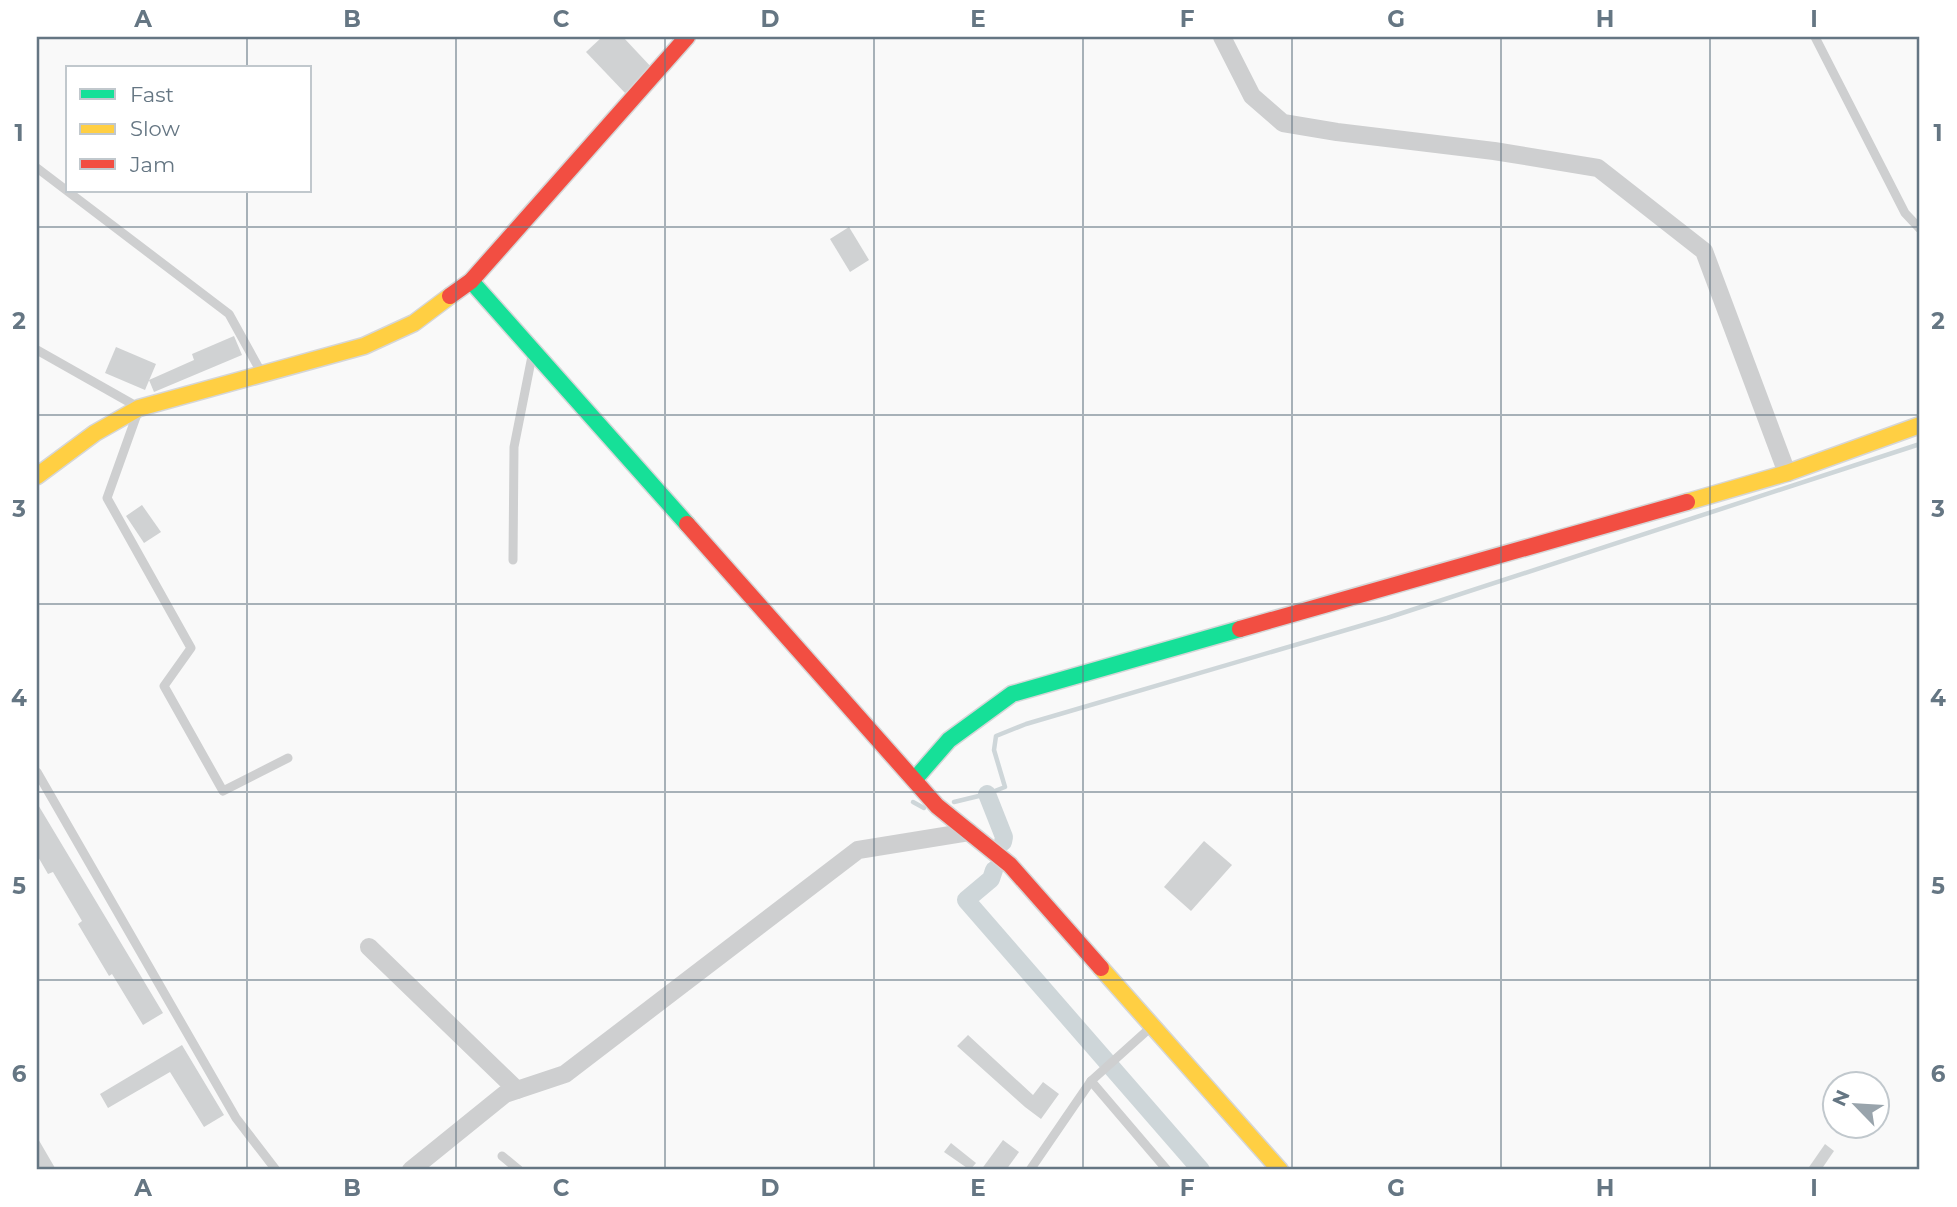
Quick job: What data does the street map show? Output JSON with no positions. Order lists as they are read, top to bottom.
{
  "legend": ["Fast", "Slow", "Jam"],
  "north": "top left",
  "grid": {
    "columns": [
      "A",
      "B",
      "C",
      "D",
      "E",
      "F",
      "G",
      "H",
      "I"
    ],
    "rows": [
      "1",
      "2",
      "3",
      "4",
      "5",
      "6"
    ]
  }
}
